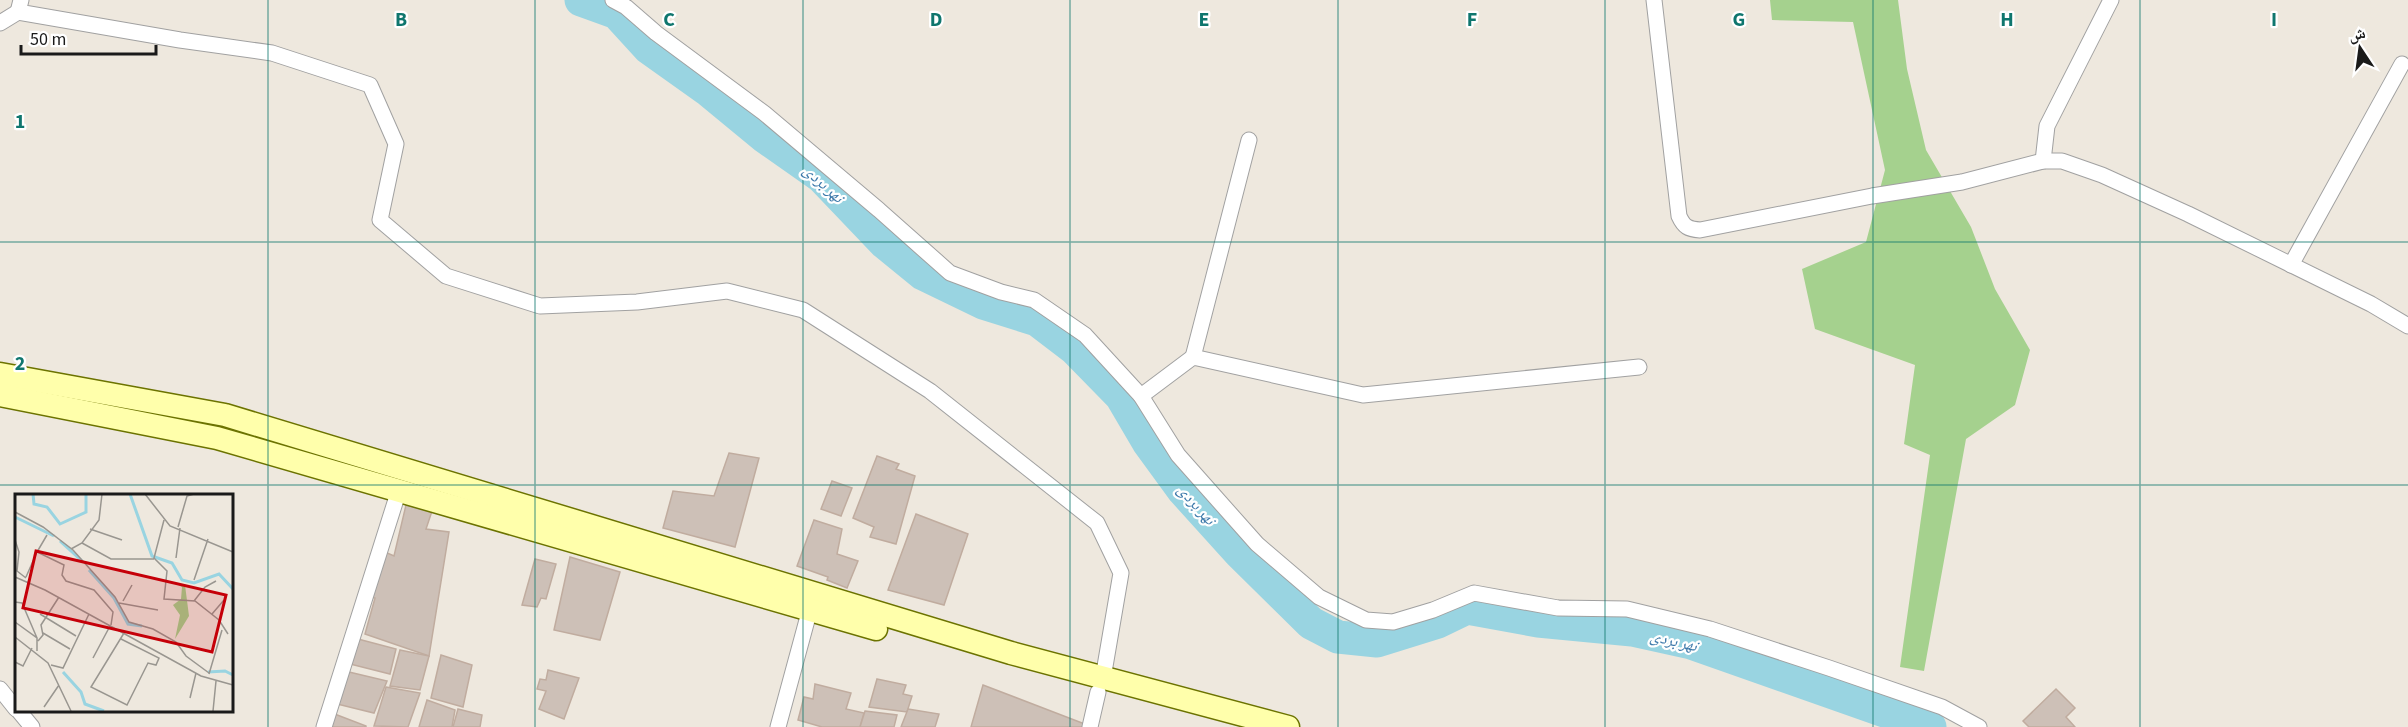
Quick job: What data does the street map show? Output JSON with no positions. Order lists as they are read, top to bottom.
{
  "water": ["نهر بردى"],
  "scale_bar": "50 m",
  "north": "top",
  "grid": {
    "columns": [
      "B",
      "C",
      "D",
      "E",
      "F",
      "G",
      "H",
      "I"
    ],
    "rows": ["1", "2"]
  }
}
